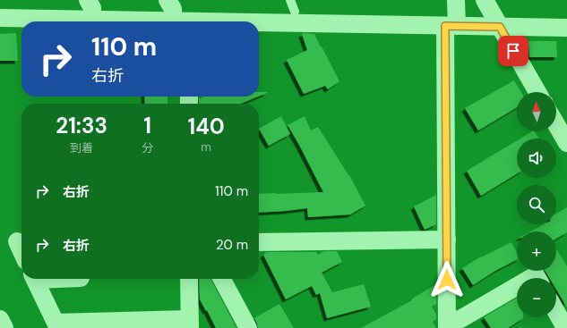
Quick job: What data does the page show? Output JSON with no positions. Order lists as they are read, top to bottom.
{
  "north": "top",
  "page": {
    "turn": ["110 m", "右折"],
    "map_buttons": ["+", "−"],
    "eta": [
      "21:33",
      "到着",
      "1",
      "分",
      "140",
      "m"
    ],
    "list": [
      {
        "name": "右折",
        "value": "110 m"
      },
      {
        "name": "右折",
        "value": "20 m"
      }
    ]
  }
}
